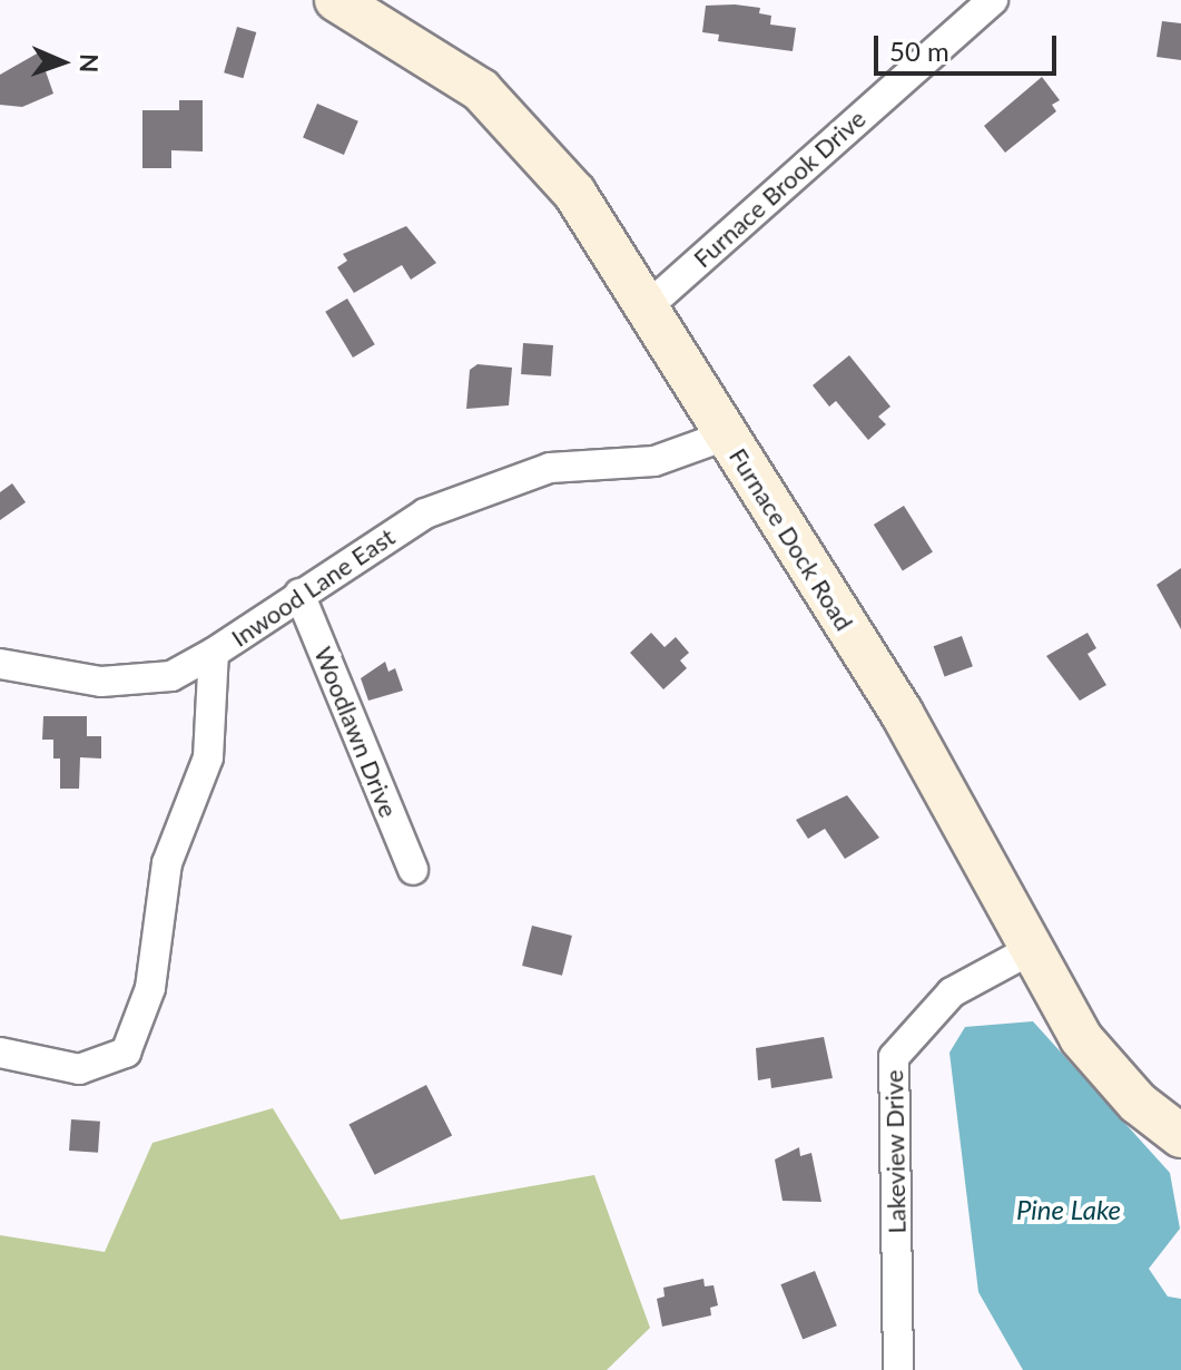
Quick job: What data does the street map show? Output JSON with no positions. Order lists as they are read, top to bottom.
{
  "streets": {
    "street": [
      "Furnace Brook Drive",
      "Furnace Dock Road",
      "Inwood Lane East",
      "Woodlawn Drive",
      "Lakeview Drive"
    ]
  },
  "crossings": [
    ["Furnace Brook Drive", "Furnace Dock Road"],
    ["Furnace Dock Road", "Inwood Lane East"],
    ["Furnace Dock Road", "Lakeview Drive"],
    ["Inwood Lane East", "Woodlawn Drive"]
  ],
  "water": ["Pine Lake"],
  "scale_bar": "50 m",
  "north": "right"
}
